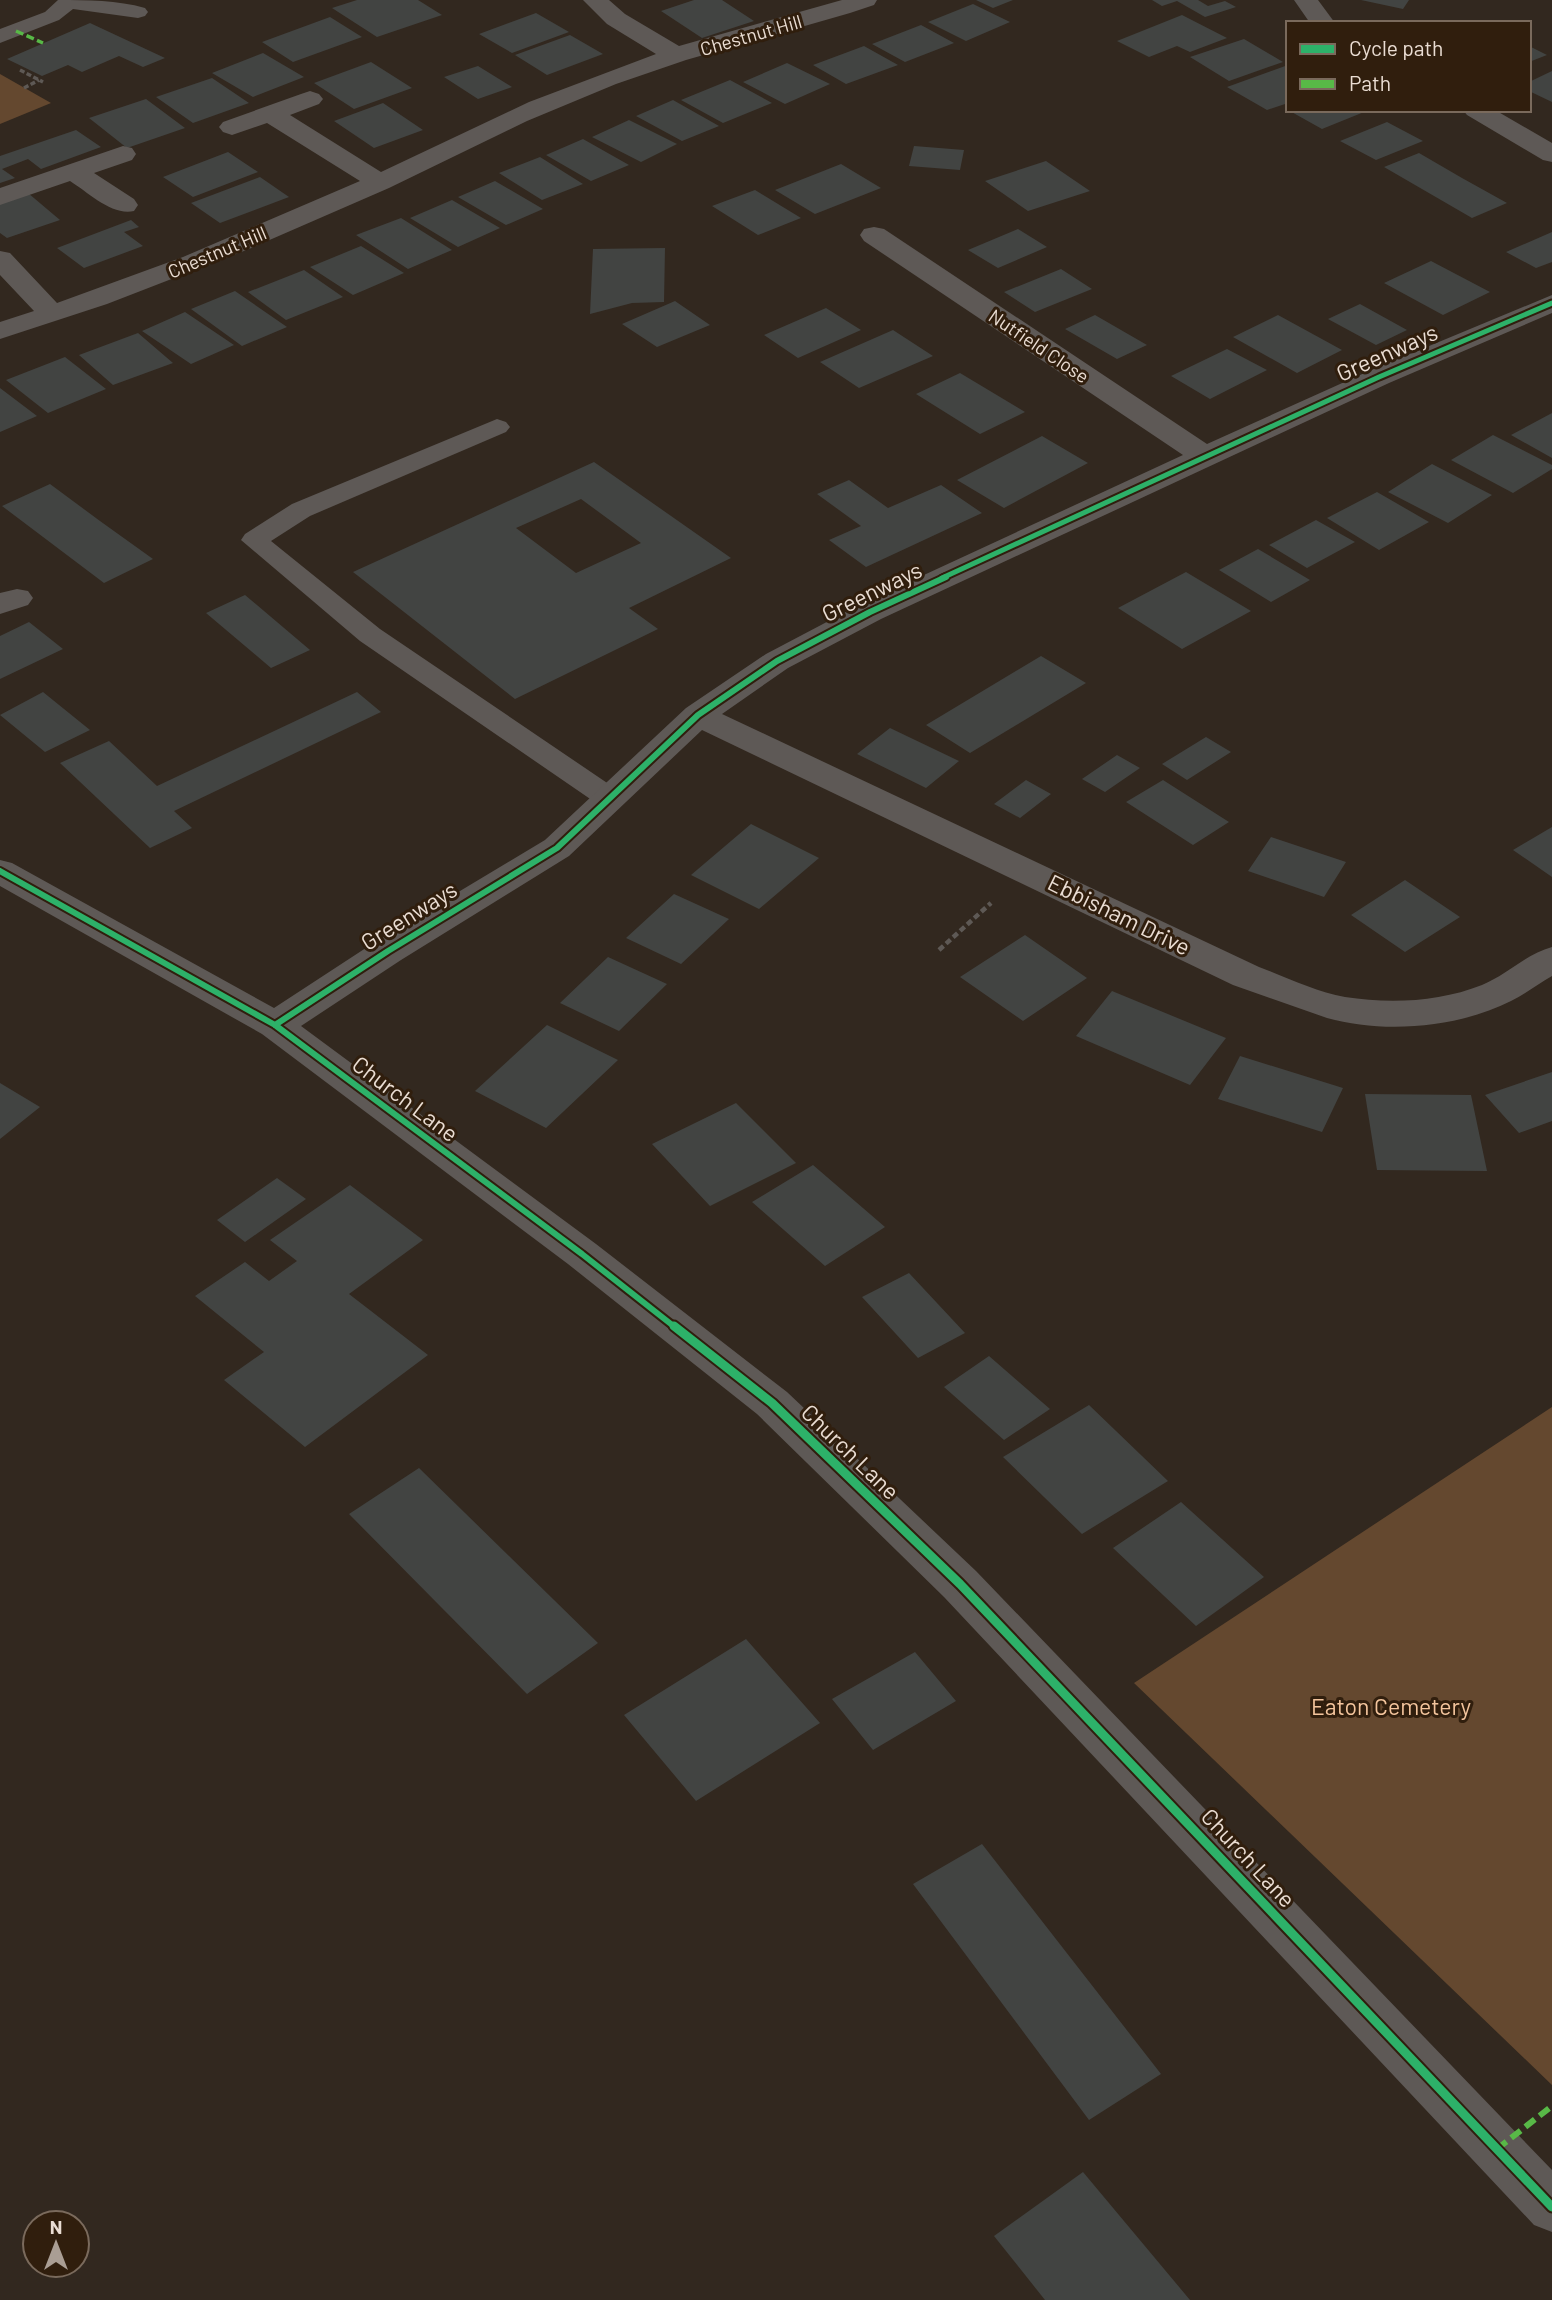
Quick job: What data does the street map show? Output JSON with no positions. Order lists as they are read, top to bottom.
{
  "streets": {
    "street": [
      "Chestnut Hill",
      "Nutfield Close",
      "Greenways",
      "Ebbisham Drive",
      "Church Lane"
    ]
  },
  "crossings": [
    ["Nutfield Close", "Greenways"],
    ["Greenways", "Ebbisham Drive"],
    ["Greenways", "Church Lane"]
  ],
  "parks": ["Eaton Cemetery"],
  "legend": ["Cycle path", "Path"],
  "north": "top"
}
